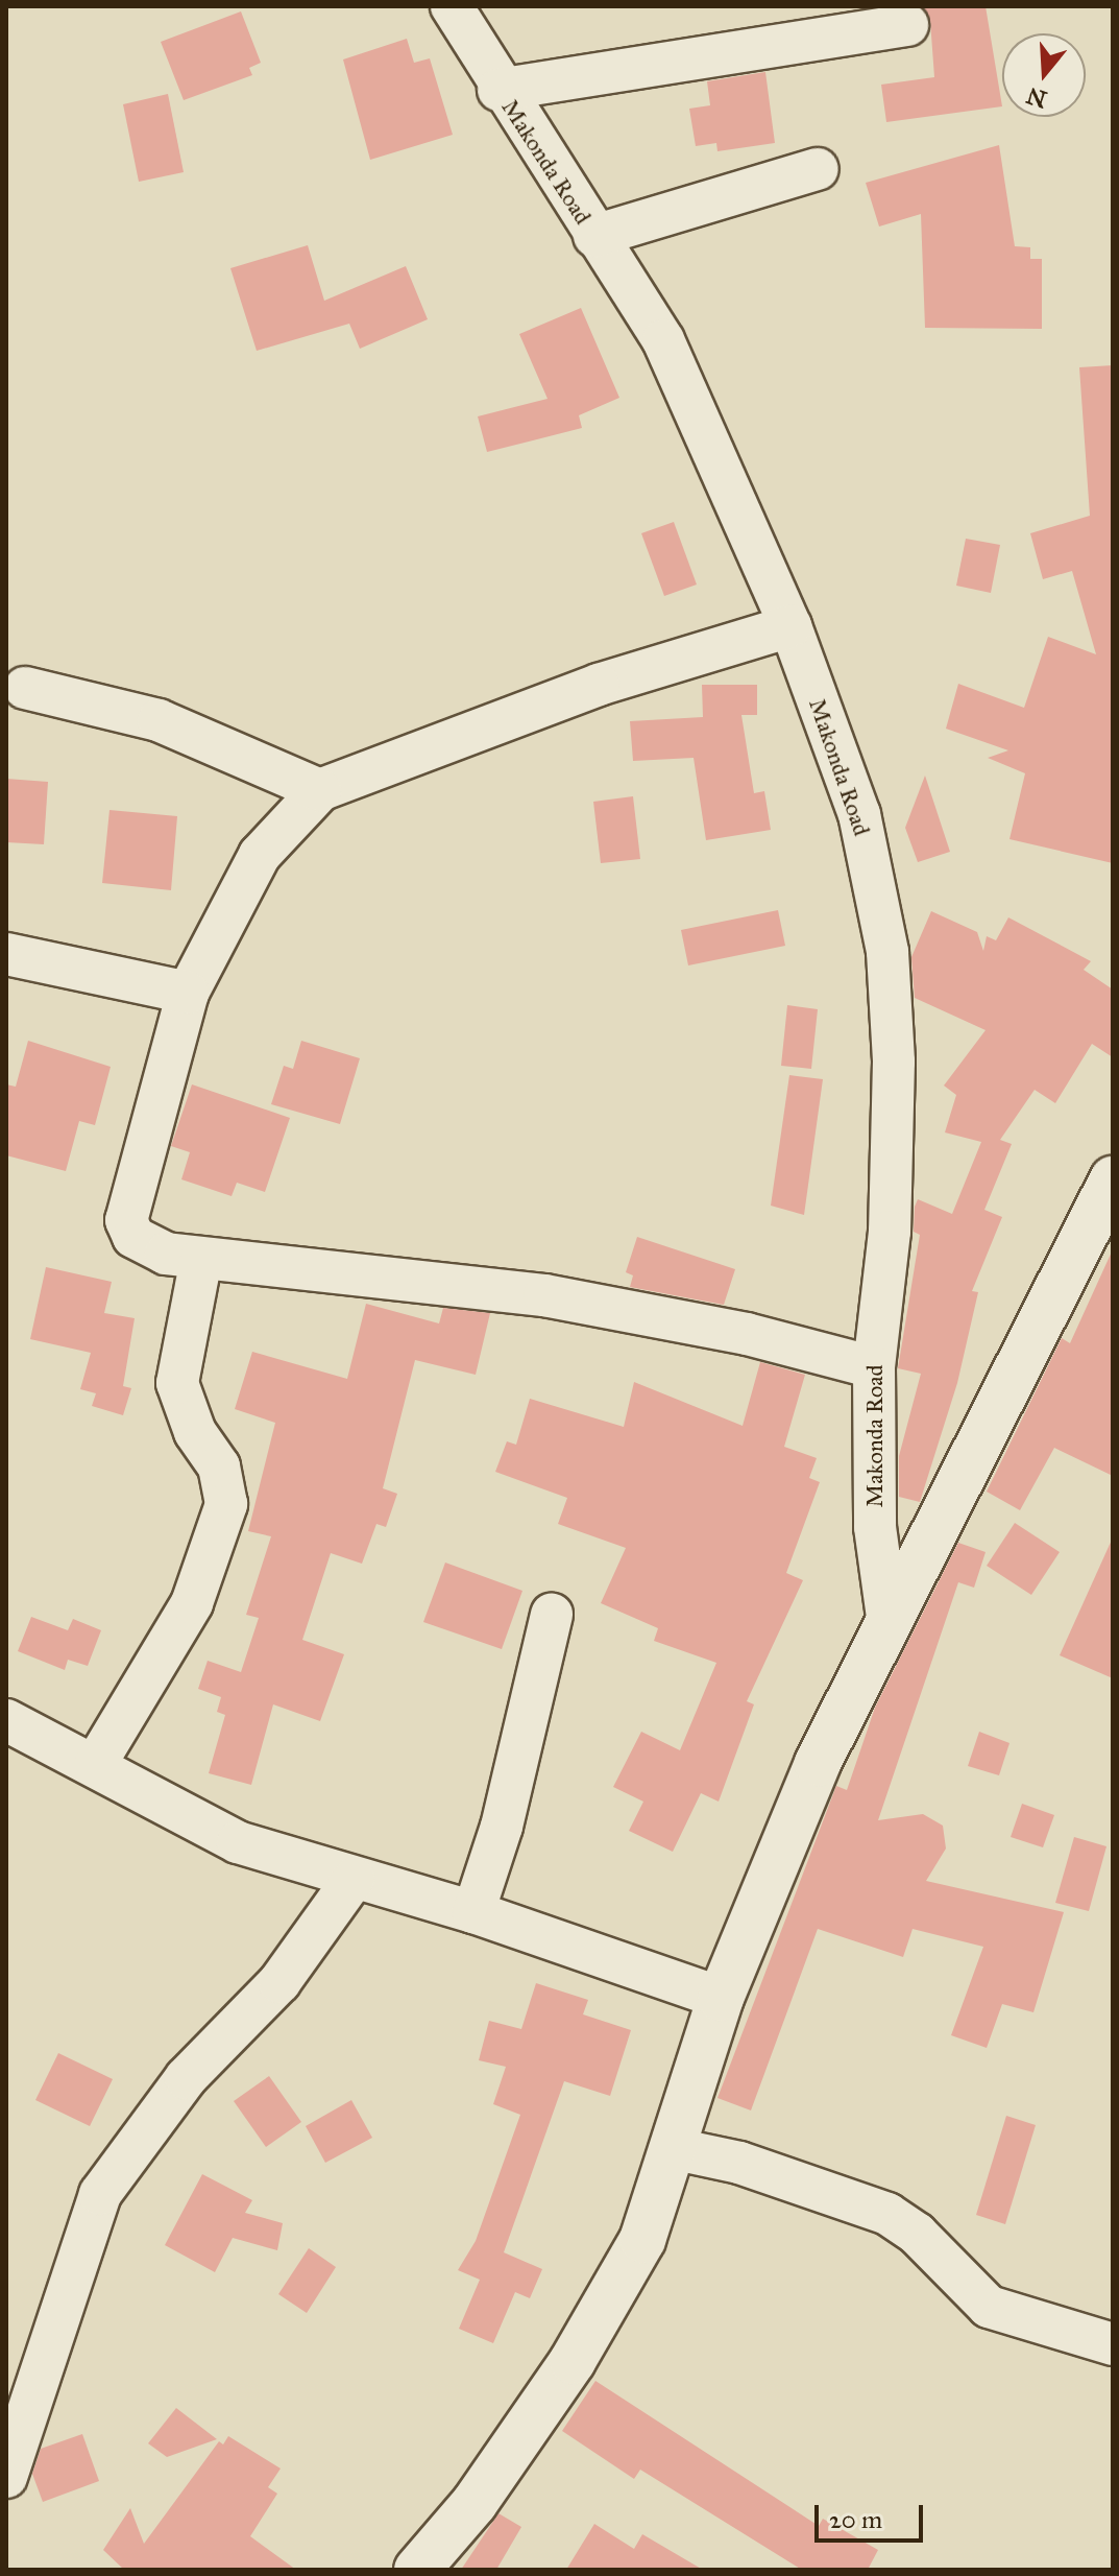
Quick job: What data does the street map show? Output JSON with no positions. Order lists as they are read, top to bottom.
{
  "streets": {
    "street": ["Makonda Road"]
  },
  "scale_bar": "20 m",
  "north": "bottom"
}
